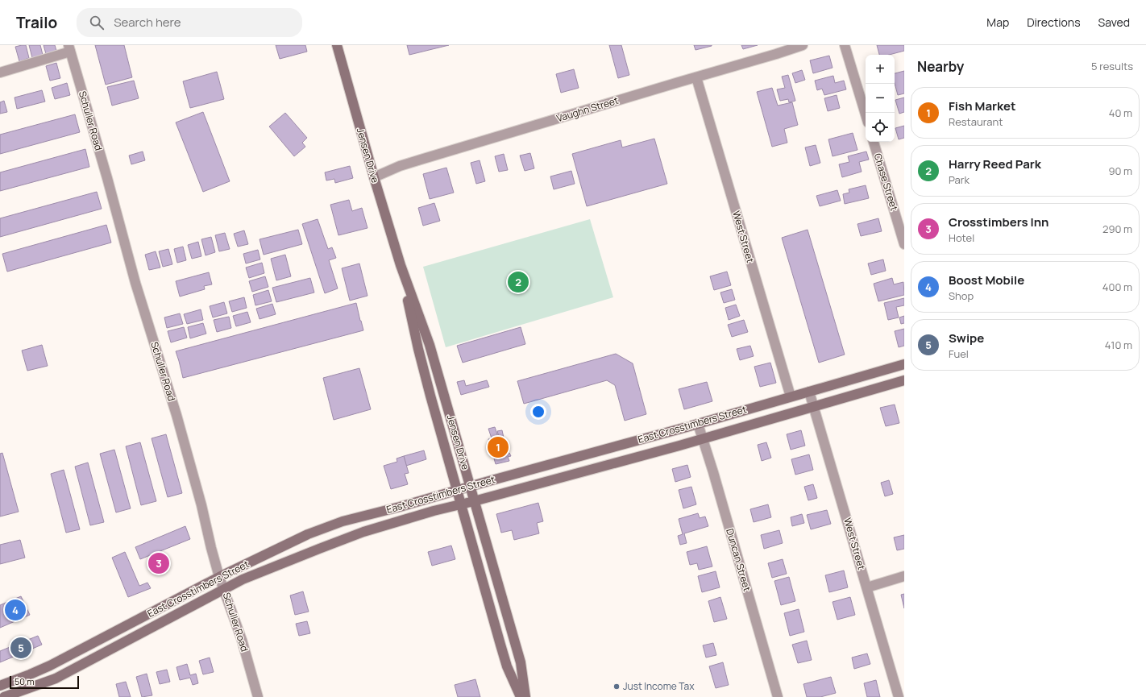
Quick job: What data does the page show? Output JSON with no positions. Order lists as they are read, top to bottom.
{
  "streets": {
    "main road": ["Jensen Drive", "East Crosstimbers Street"],
    "street": [
      "Vaughn Street",
      "Schuller Road",
      "Chase Street",
      "West Street",
      "Duncan Street"
    ]
  },
  "crossings": [
    ["Vaughn Street", "Jensen Drive"],
    ["Vaughn Street", "West Street"],
    ["Schuller Road", "East Crosstimbers Street"],
    ["Jensen Drive", "East Crosstimbers Street"],
    ["West Street", "East Crosstimbers Street"],
    ["East Crosstimbers Street", "Duncan Street"]
  ],
  "places": ["Just Income Tax"],
  "scale_bar": "50 m",
  "page": {
    "header": "Trailo",
    "search": "Search here",
    "nav": ["Map", "Directions", "Saved"],
    "heading": ["Nearby", "5 results"],
    "map_buttons": ["+", "−"],
    "list": [
      {
        "mark": "1",
        "name": "Fish Market",
        "note": "Restaurant",
        "value": "40 m"
      },
      {
        "mark": "2",
        "name": "Harry Reed Park",
        "note": "Park",
        "value": "90 m"
      },
      {
        "mark": "3",
        "name": "Crosstimbers Inn",
        "note": "Hotel",
        "value": "290 m"
      },
      {
        "mark": "4",
        "name": "Boost Mobile",
        "note": "Shop",
        "value": "400 m"
      },
      {
        "mark": "5",
        "name": "Swipe",
        "note": "Fuel",
        "value": "410 m"
      }
    ],
    "pins": [
      "2",
      "1",
      "3",
      "4",
      "5"
    ],
    "scale": "50 m"
  }
}
